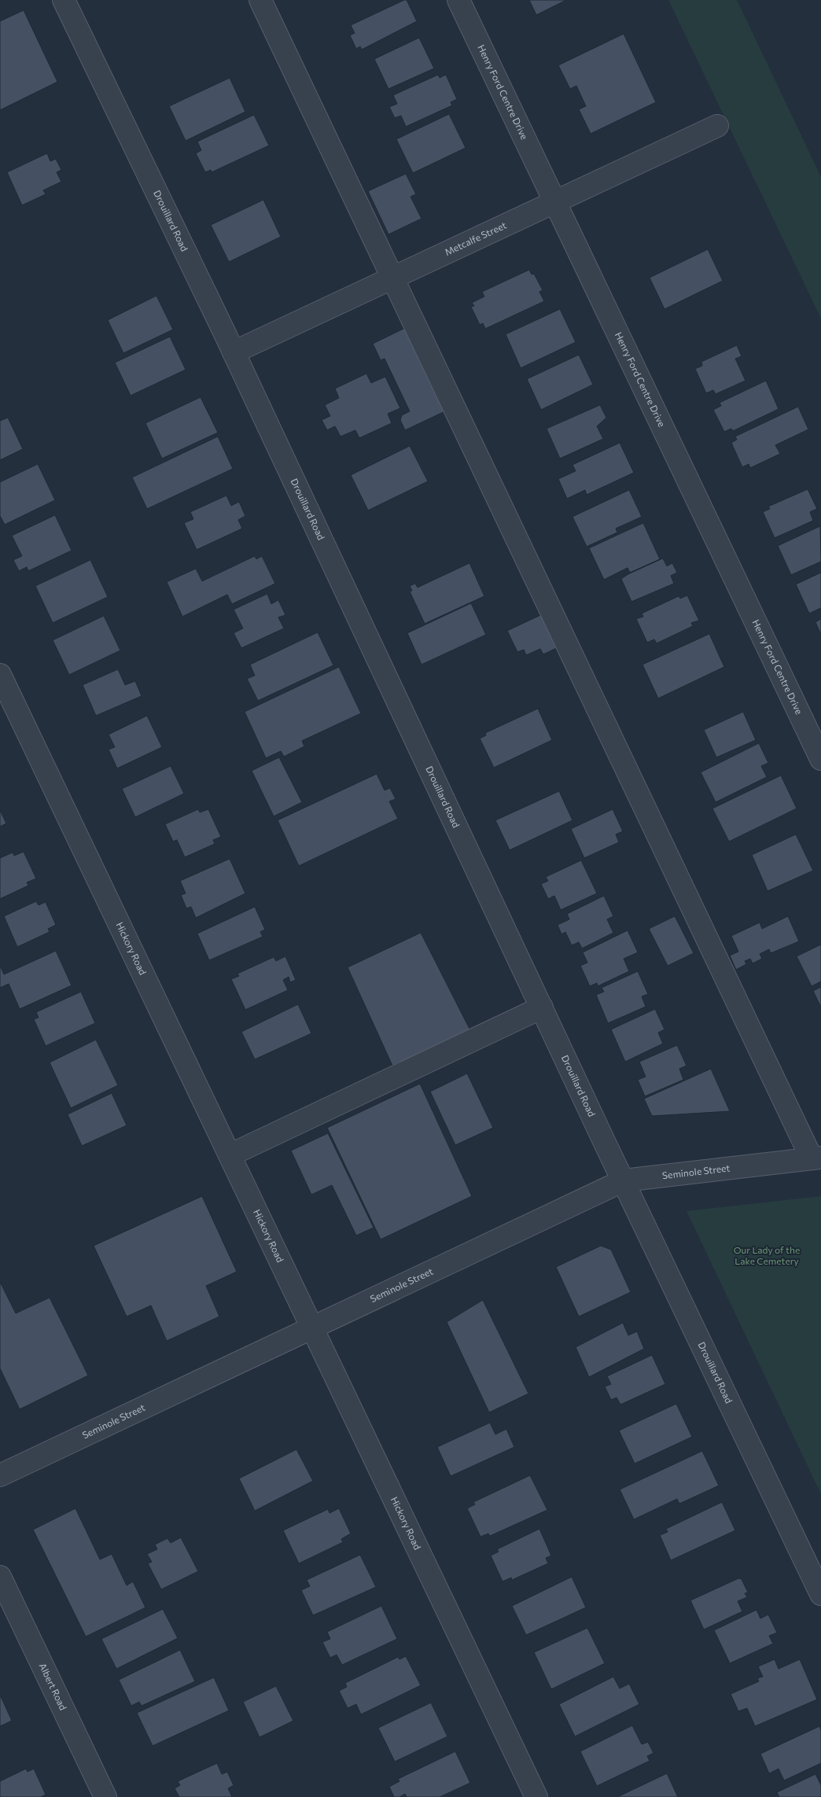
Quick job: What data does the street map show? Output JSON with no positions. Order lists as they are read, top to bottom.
{
  "streets": {
    "street": [
      "Henry Ford Centre Drive",
      "Drouillard Road",
      "Metcalfe Street",
      "Hickory Road",
      "Seminole Street",
      "Albert Road"
    ]
  },
  "crossings": [
    ["Henry Ford Centre Drive", "Metcalfe Street"],
    ["Drouillard Road", "Metcalfe Street"],
    ["Drouillard Road", "Seminole Street"],
    ["Hickory Road", "Seminole Street"]
  ],
  "parks": ["Our Lady of the Lake Cemetery"]
}
